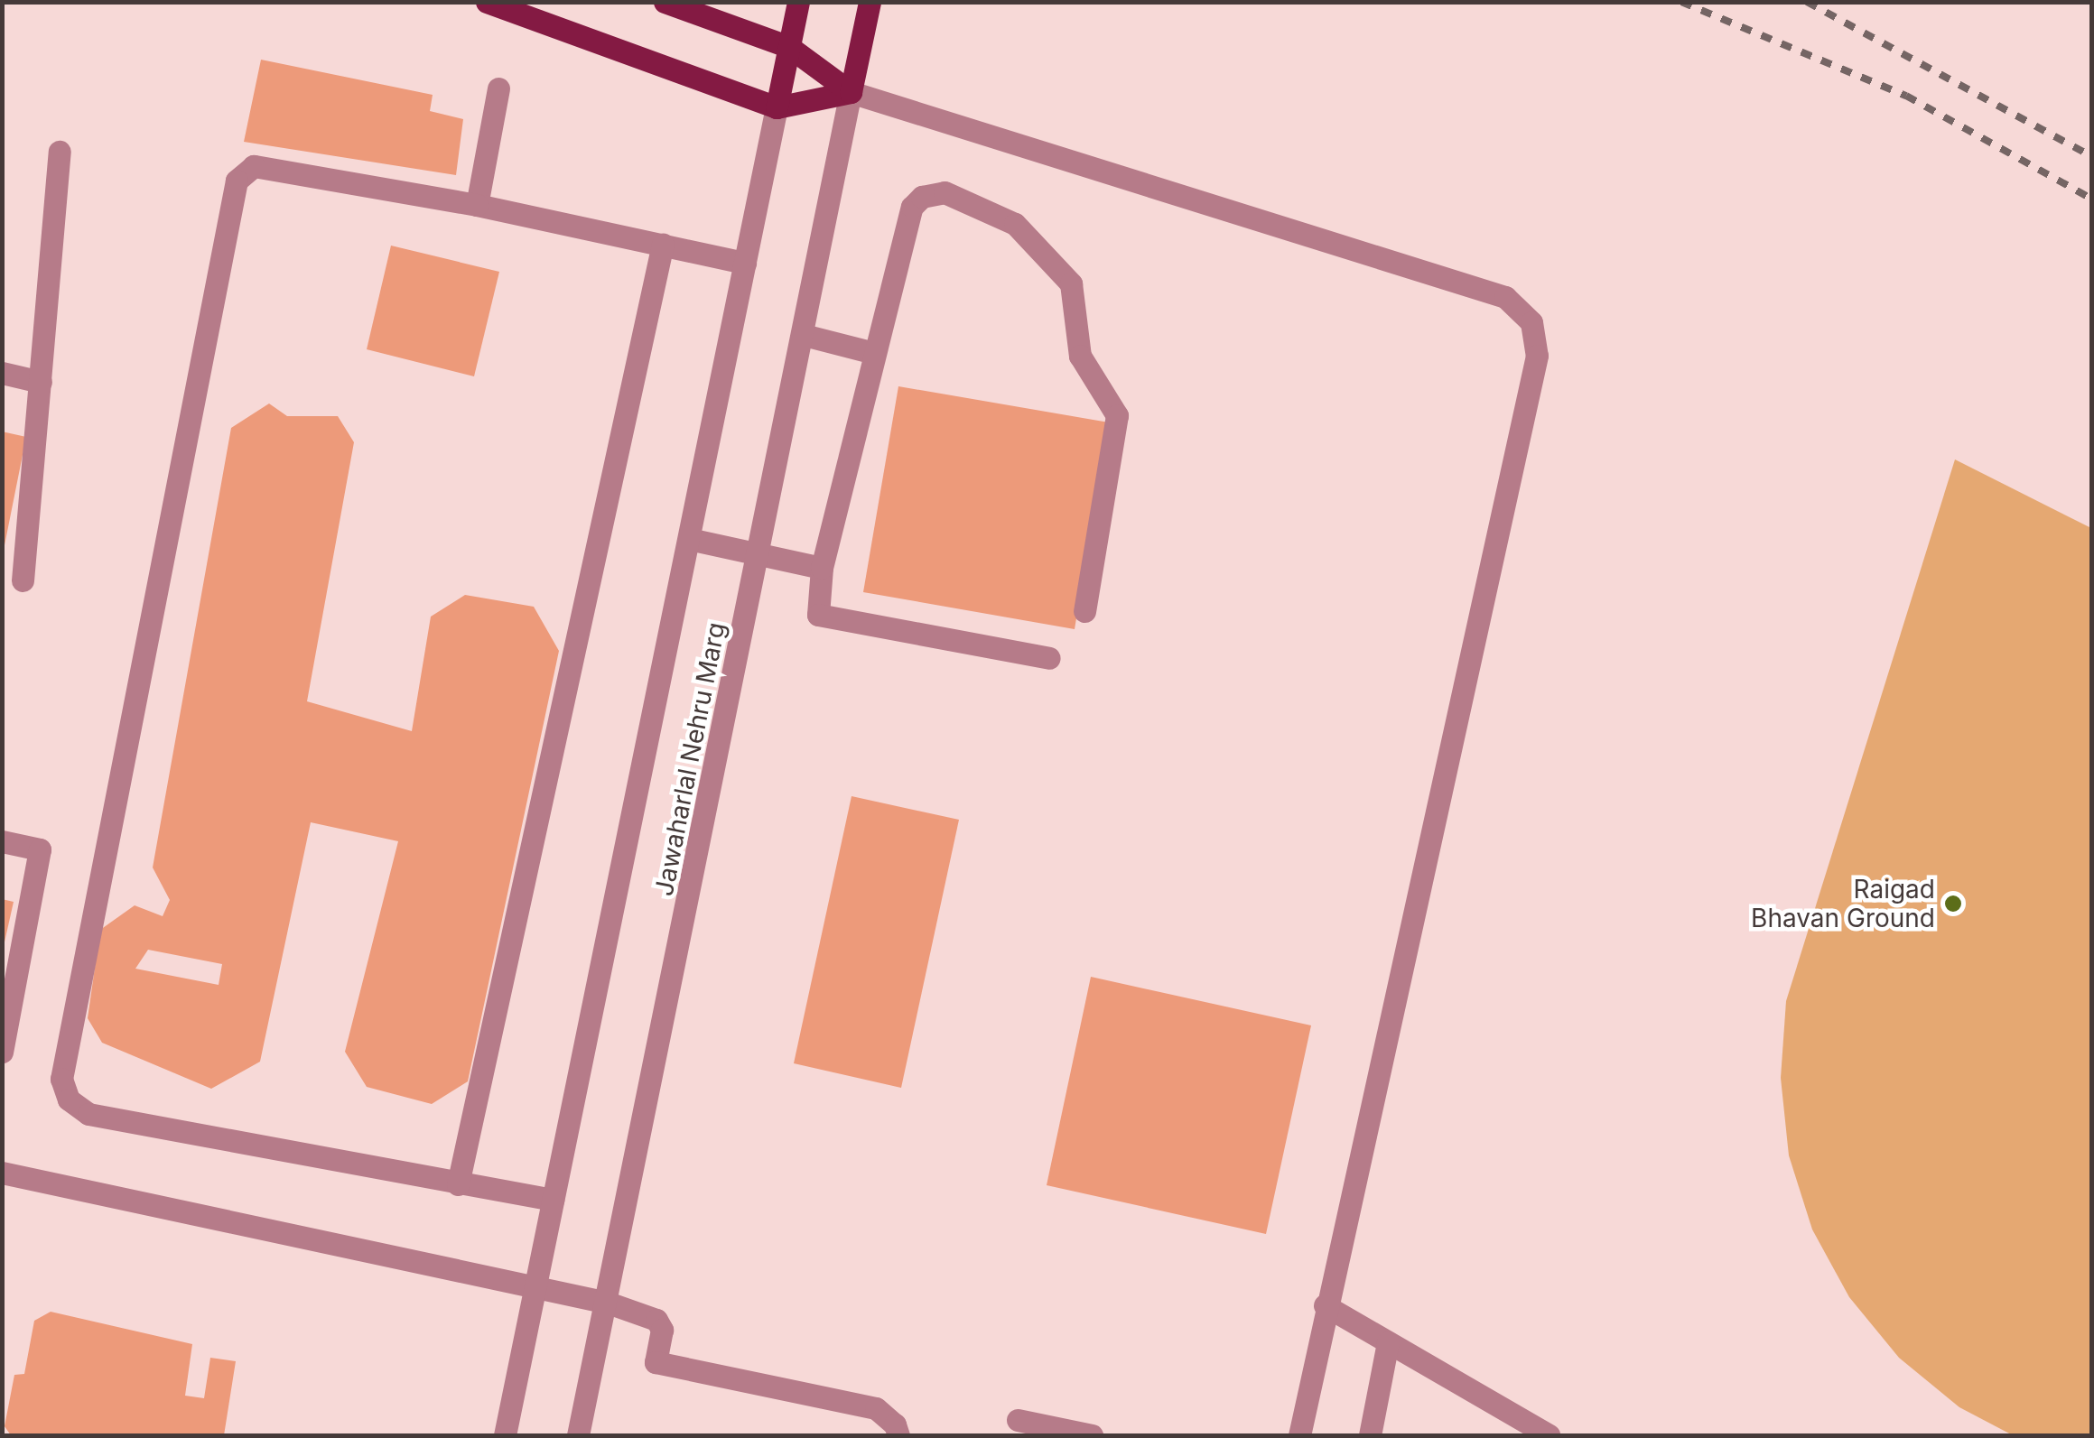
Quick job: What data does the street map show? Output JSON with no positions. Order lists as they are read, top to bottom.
{
  "streets": {
    "street": ["Jawaharlal Nehru Marg"]
  },
  "places": ["Raigad Bhavan Ground"]
}
